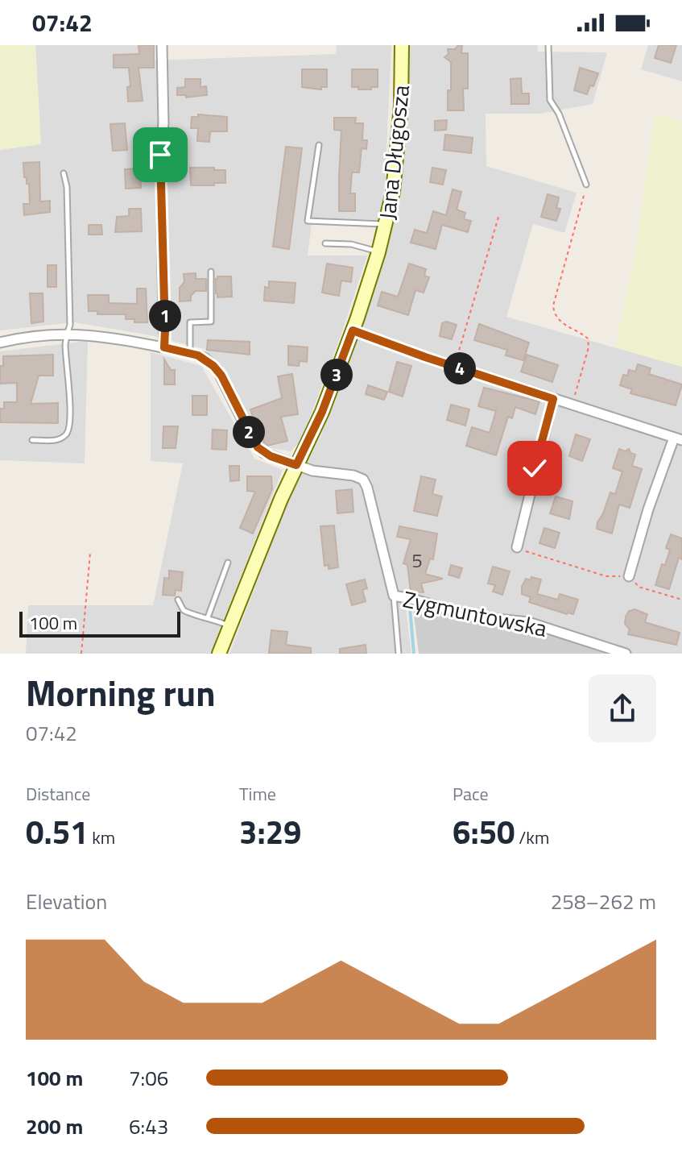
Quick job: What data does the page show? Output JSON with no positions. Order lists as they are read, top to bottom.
{
  "streets": {
    "street": ["Jana Długosza", "Zygmuntowska"]
  },
  "crossings": [
    ["Jana Długosza", "Zygmuntowska"]
  ],
  "house_numbers": ["5"],
  "scale_bar": "100 m",
  "page": {
    "status": "07:42",
    "pins": [
      "1",
      "4",
      "3",
      "2"
    ],
    "scale": "100 m",
    "heading": ["Morning run", "07:42"],
    "stats": [
      ["Distance", "0.51 km"],
      ["Time", "3:29"],
      ["Pace", "6:50 /km"]
    ],
    "chart": ["Elevation", "258–262 m"],
    "list": [
      {
        "name": "100 m",
        "note": "7:06"
      },
      {
        "name": "200 m",
        "note": "6:43"
      }
    ]
  }
}
